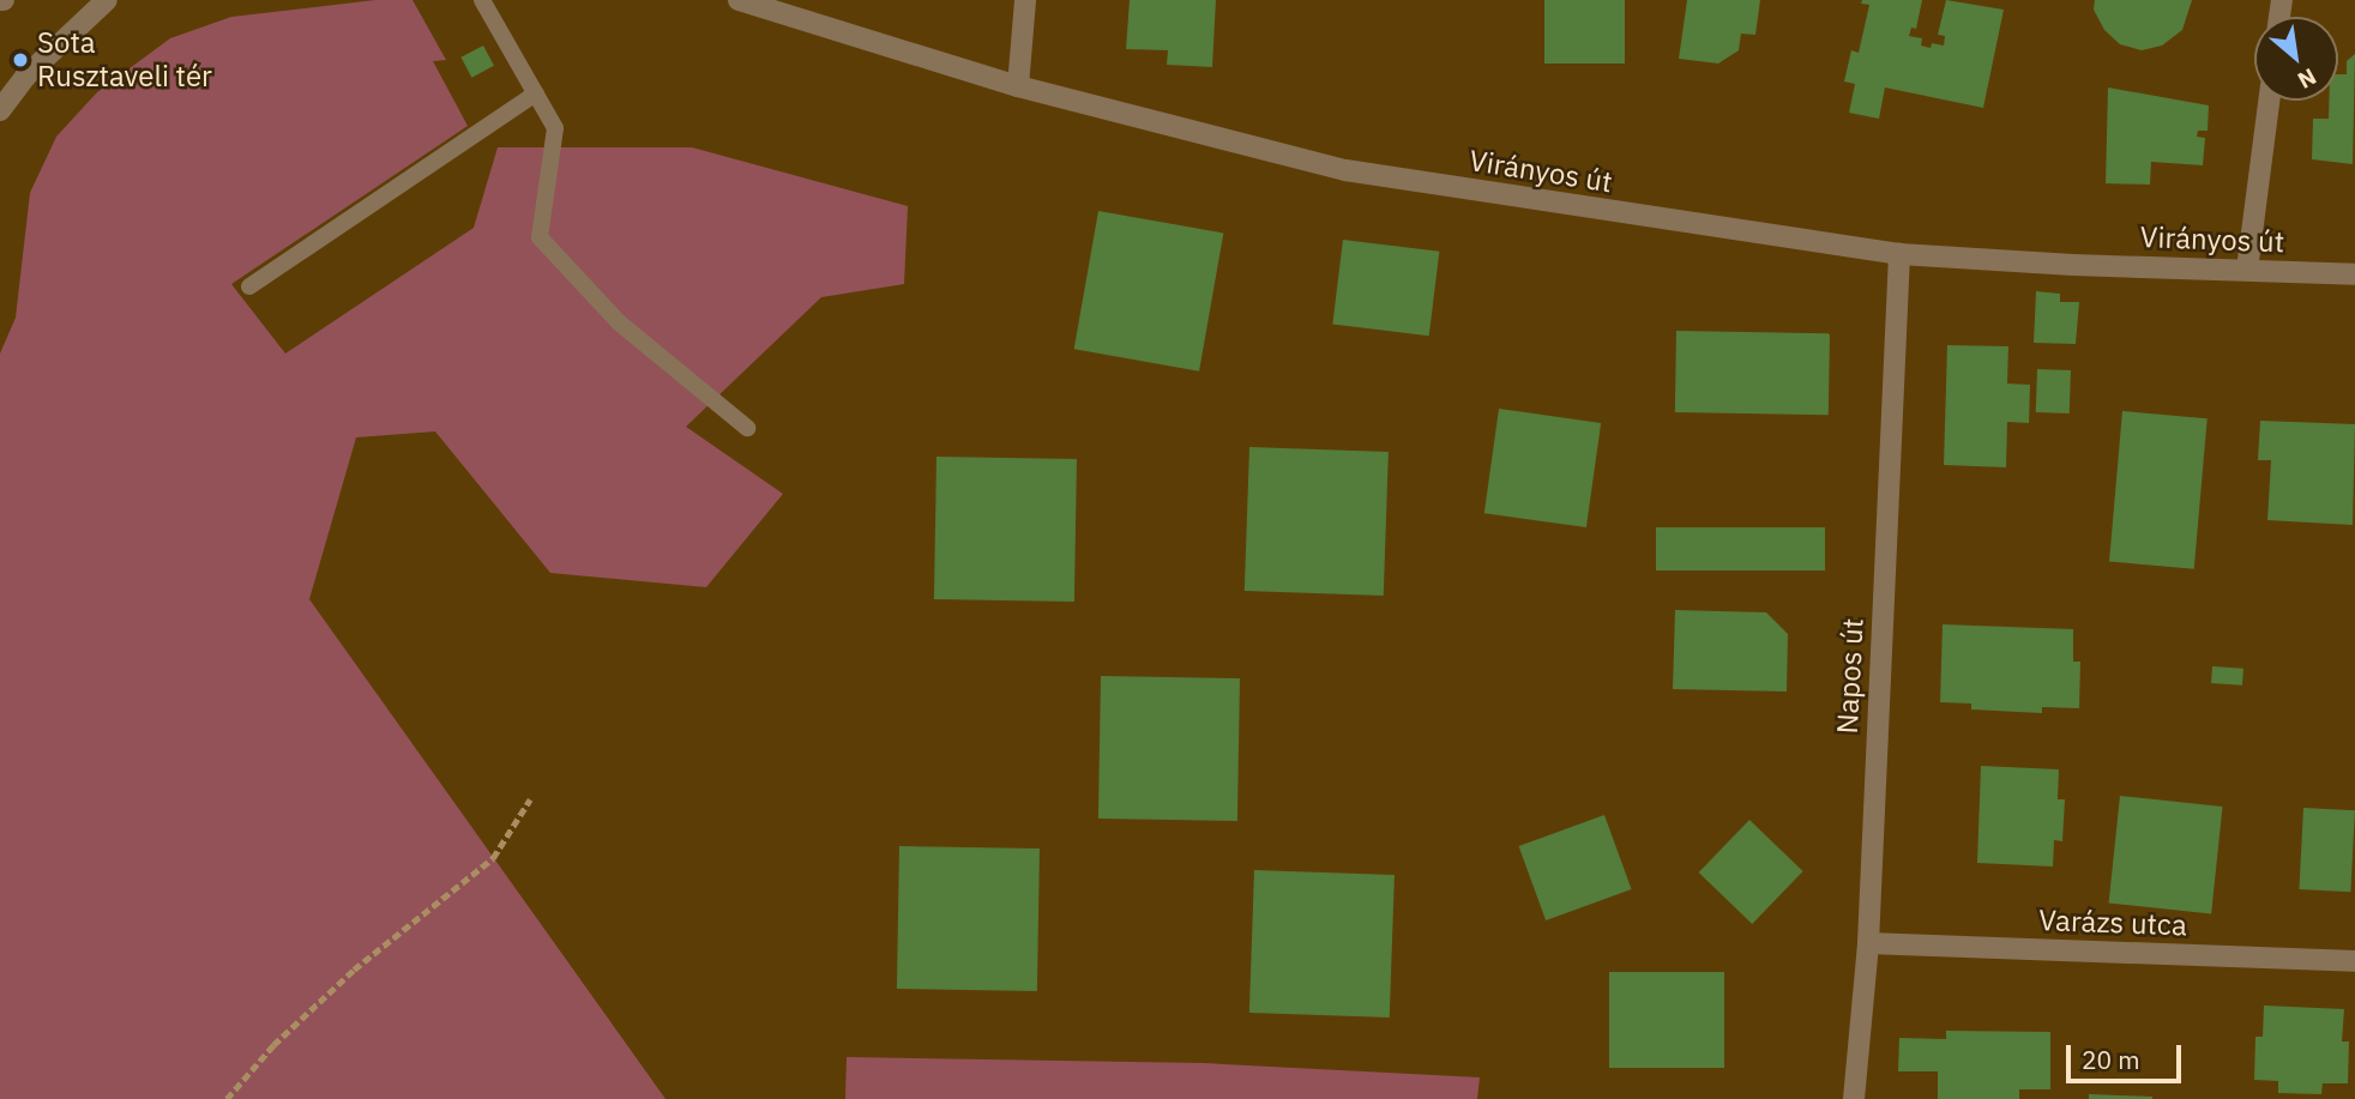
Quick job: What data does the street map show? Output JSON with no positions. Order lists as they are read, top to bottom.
{
  "streets": {
    "street": ["Virányos út", "Napos út", "Varázs utca"]
  },
  "crossings": [
    ["Virányos út", "Napos út"],
    ["Napos út", "Varázs utca"]
  ],
  "places": ["Sota Rusztaveli tér"],
  "scale_bar": "20 m",
  "north": "bottom right"
}
